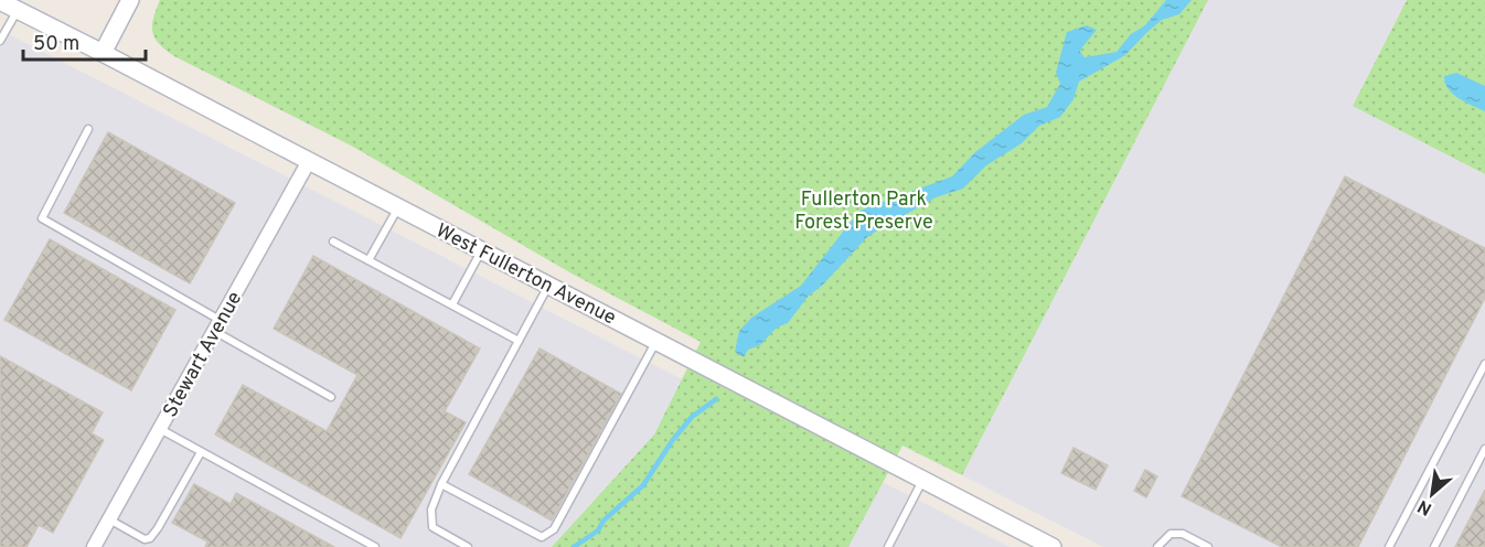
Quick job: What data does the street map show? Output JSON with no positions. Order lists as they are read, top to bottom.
{
  "streets": {
    "street": ["West Fullerton Avenue", "Stewart Avenue"]
  },
  "crossings": [
    ["West Fullerton Avenue", "Stewart Avenue"]
  ],
  "parks": ["Fullerton Park Forest Preserve"],
  "scale_bar": "50 m",
  "north": "bottom left"
}
